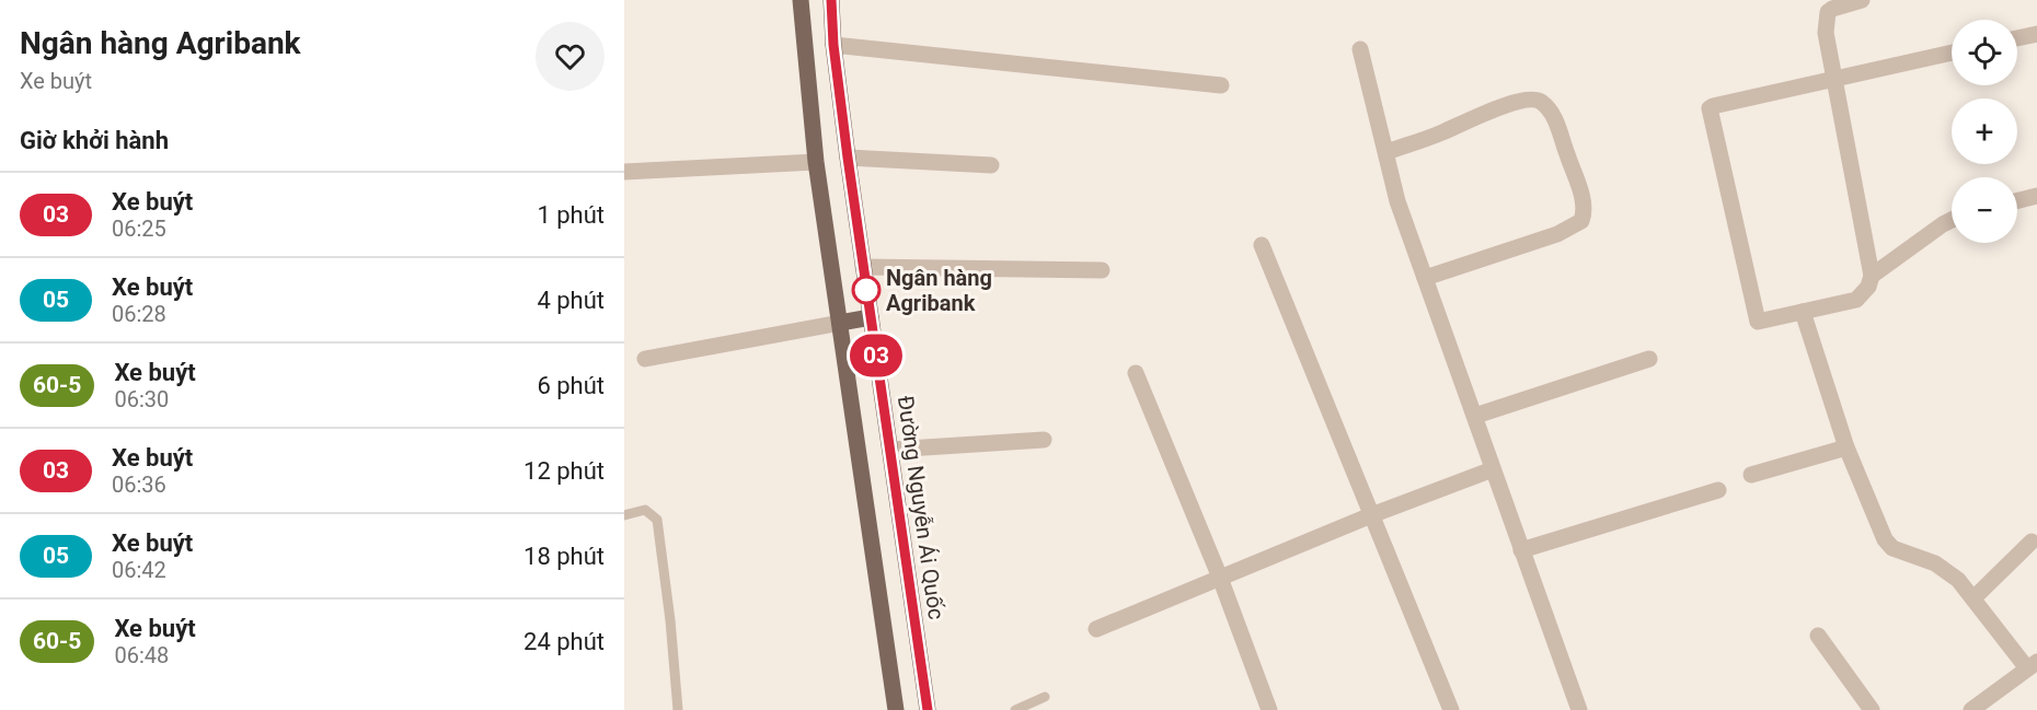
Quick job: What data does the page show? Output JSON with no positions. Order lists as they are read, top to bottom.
{
  "streets": {
    "main road": ["Đường Nguyễn Ái Quốc"]
  },
  "places": ["Ngân hàng Agribank"],
  "lines": ["bus line 03"],
  "page": {
    "heading": [
      ["Ngân hàng Agribank", "Xe buýt"],
      "Giờ khởi hành"
    ],
    "on_map": "03",
    "map_buttons": ["+", "−"],
    "list": [
      {
        "mark": "03",
        "name": "Xe buýt",
        "note": "06:25",
        "value": "1 phút"
      },
      {
        "mark": "05",
        "name": "Xe buýt",
        "note": "06:28",
        "value": "4 phút"
      },
      {
        "mark": "60-5",
        "name": "Xe buýt",
        "note": "06:30",
        "value": "6 phút"
      },
      {
        "mark": "03",
        "name": "Xe buýt",
        "note": "06:36",
        "value": "12 phút"
      },
      {
        "mark": "05",
        "name": "Xe buýt",
        "note": "06:42",
        "value": "18 phút"
      },
      {
        "mark": "60-5",
        "name": "Xe buýt",
        "note": "06:48",
        "value": "24 phút"
      }
    ]
  }
}
